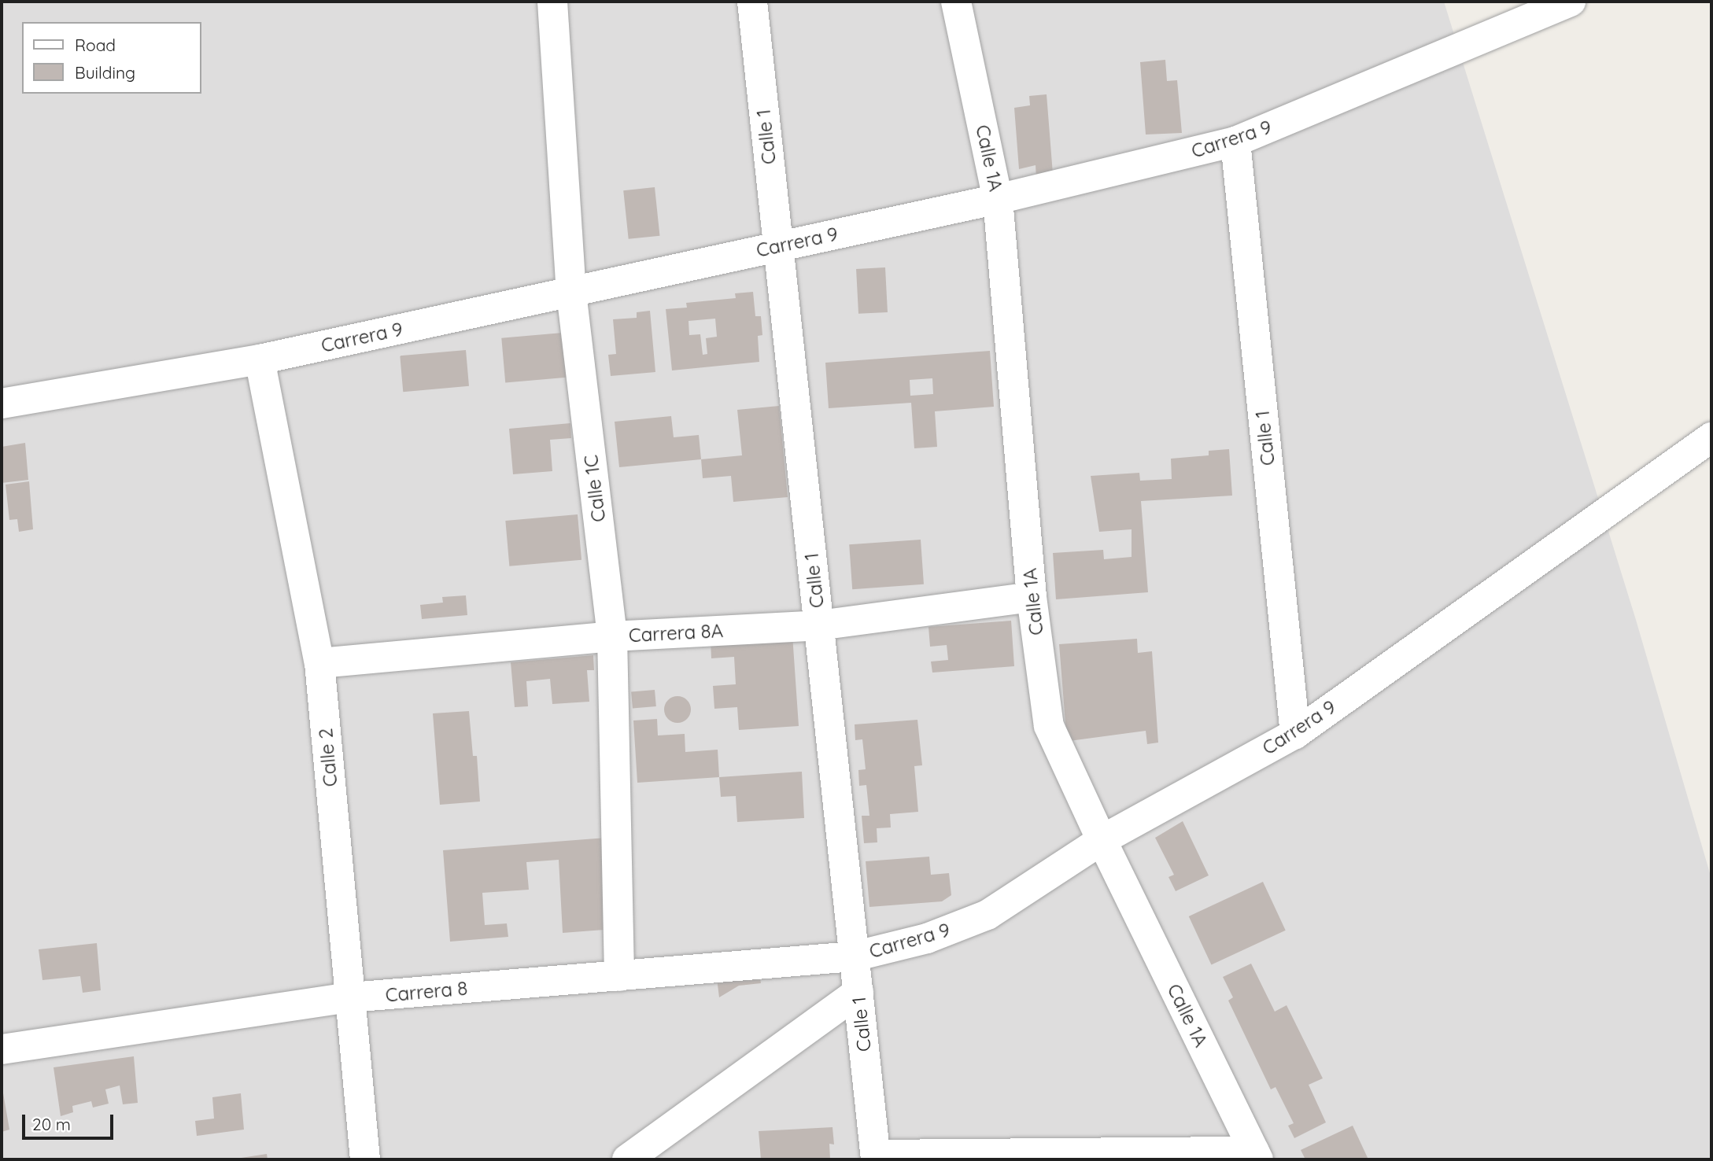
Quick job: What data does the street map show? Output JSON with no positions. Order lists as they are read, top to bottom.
{
  "streets": {
    "street": [
      "Calle 1",
      "Carrera 9",
      "Calle 1A",
      "Calle 1C",
      "Carrera 8A",
      "Calle 2",
      "Carrera 8"
    ]
  },
  "crossings": [
    ["Calle 1", "Carrera 9"],
    ["Calle 1", "Carrera 8A"],
    ["Calle 1", "Carrera 8"],
    ["Carrera 9", "Calle 1A"],
    ["Carrera 9", "Calle 1C"],
    ["Carrera 9", "Calle 2"],
    ["Carrera 9", "Carrera 8"],
    ["Calle 1A", "Carrera 8A"],
    ["Calle 1C", "Carrera 8A"],
    ["Calle 1C", "Carrera 8"],
    ["Carrera 8A", "Calle 2"],
    ["Calle 2", "Carrera 8"]
  ],
  "legend": ["Road", "Building"],
  "scale_bar": "20 m"
}
